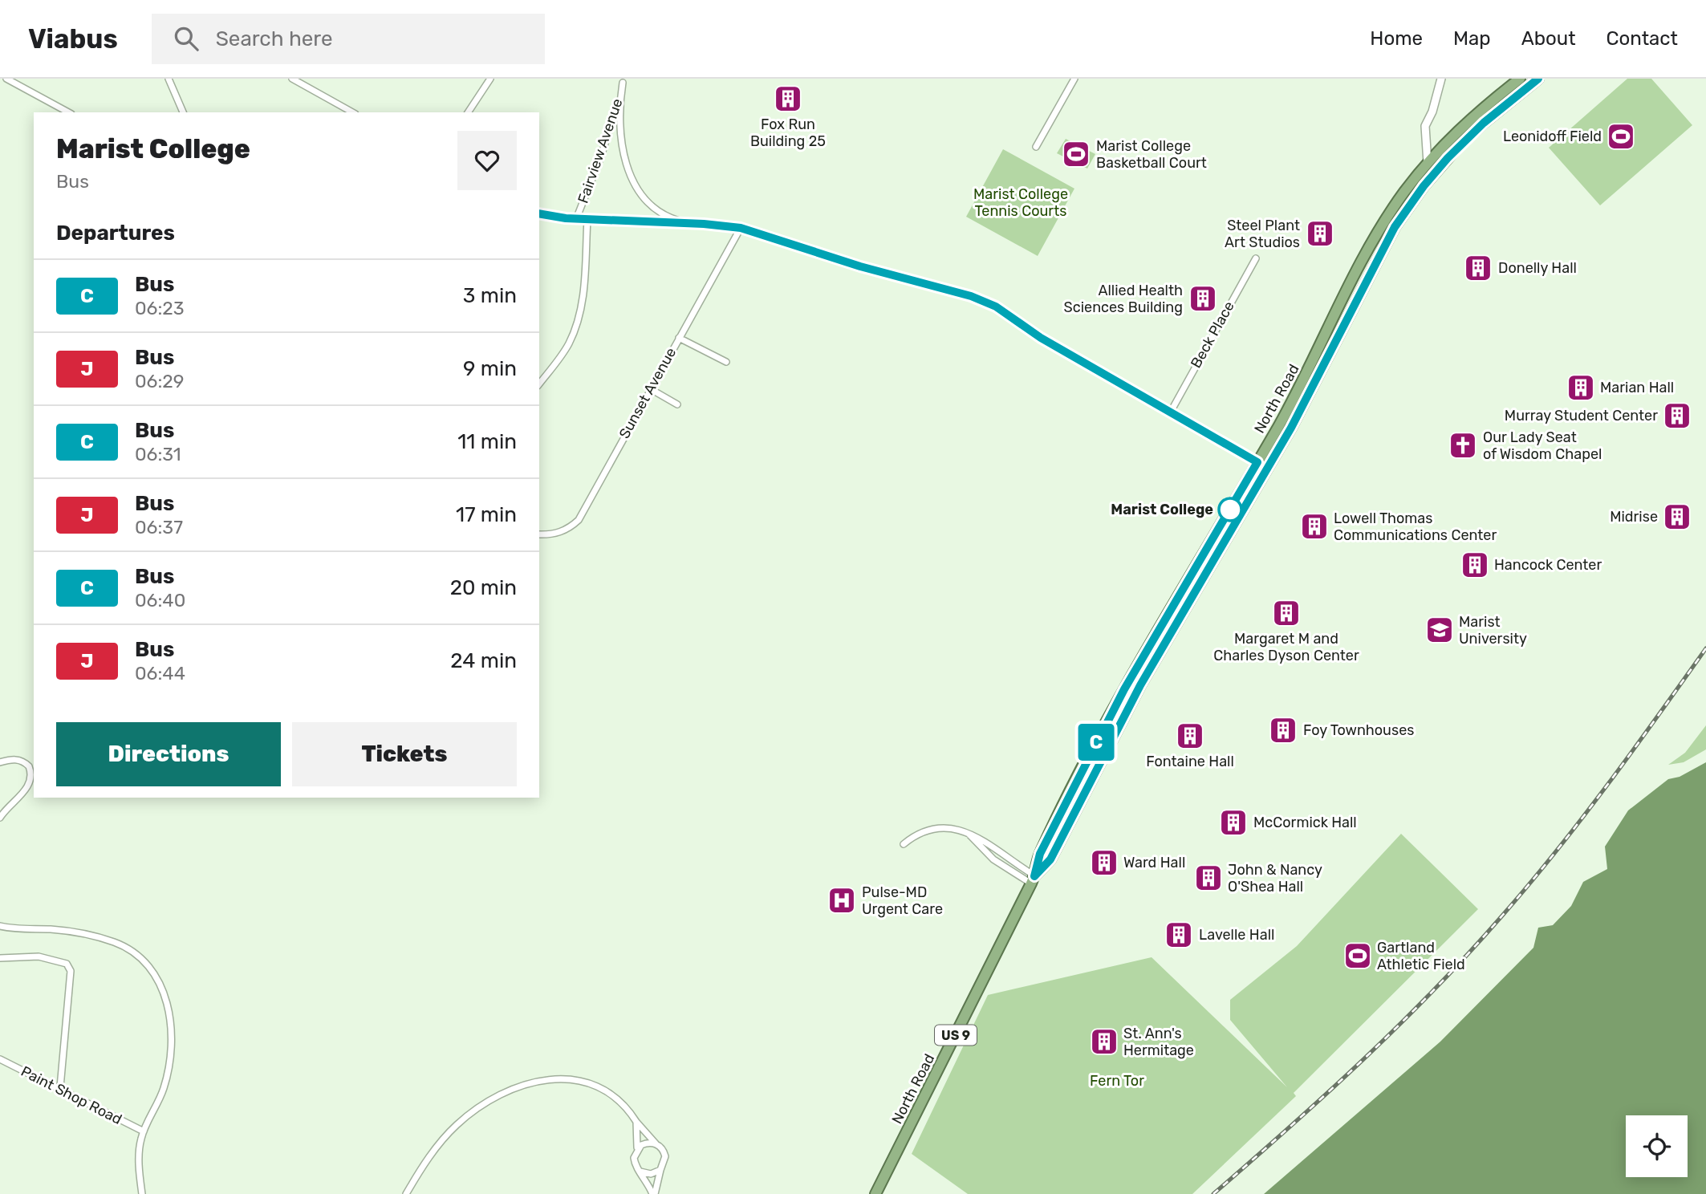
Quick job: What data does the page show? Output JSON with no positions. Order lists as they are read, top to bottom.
{
  "streets": {
    "highway": ["North Road", "US 9"],
    "street": [
      "Fairview Avenue",
      "Beck Place",
      "Sunset Avenue",
      "Paint Shop Road"
    ]
  },
  "crossings": [
    ["North Road", "US 9"]
  ],
  "parks": ["Marist College Tennis Courts", "Fern Tor"],
  "places": {
    "building": [
      "Fox Run Building 25",
      "Steel Plant Art Studios",
      "Donelly Hall",
      "Allied Health Sciences Building",
      "Marian Hall",
      "Murray Student Center",
      "Midrise",
      "Lowell Thomas Communications Center",
      "Hancock Center",
      "Margaret M and Charles Dyson Center",
      "Foy Townhouses",
      "Fontaine Hall",
      "McCormick Hall",
      "Ward Hall",
      "John & Nancy O'Shea Hall",
      "Lavelle Hall",
      "St. Ann's Hermitage"
    ],
    "sports": ["Leonidoff Field", "Marist College Basketball Court", "Gartland Athletic Field"],
    "church": ["Our Lady Seat of Wisdom Chapel"],
    "other": ["Marist College"],
    "school or university": ["Marist University"],
    "hospital": ["Pulse-MD Urgent Care"]
  },
  "lines": ["bus line C"],
  "page": {
    "header": "Viabus",
    "search": "Search here",
    "nav": [
      "Home",
      "Map",
      "About",
      "Contact"
    ],
    "on_map": "C",
    "heading": [
      ["Marist College", "Bus"],
      "Departures"
    ],
    "list": [
      {
        "mark": "C",
        "name": "Bus",
        "note": "06:23",
        "value": "3 min"
      },
      {
        "mark": "J",
        "name": "Bus",
        "note": "06:29",
        "value": "9 min"
      },
      {
        "mark": "C",
        "name": "Bus",
        "note": "06:31",
        "value": "11 min"
      },
      {
        "mark": "J",
        "name": "Bus",
        "note": "06:37",
        "value": "17 min"
      },
      {
        "mark": "C",
        "name": "Bus",
        "note": "06:40",
        "value": "20 min"
      },
      {
        "mark": "J",
        "name": "Bus",
        "note": "06:44",
        "value": "24 min"
      }
    ],
    "buttons": ["Directions", "Tickets"]
  }
}
